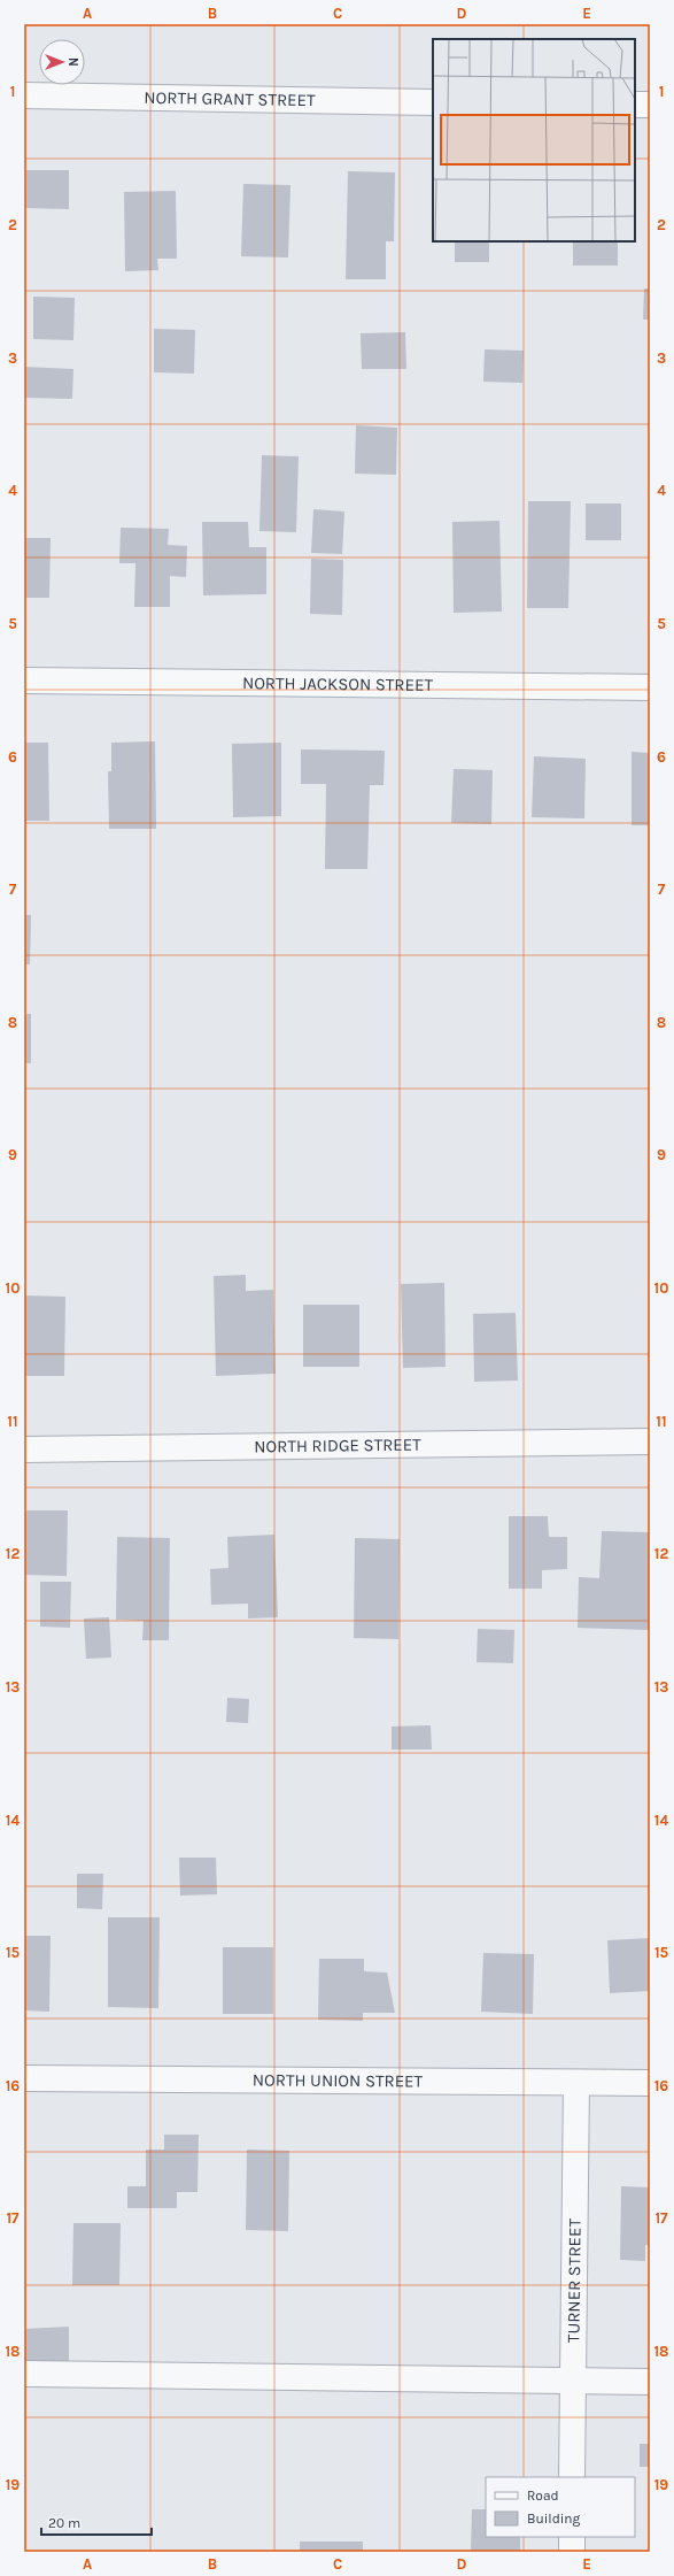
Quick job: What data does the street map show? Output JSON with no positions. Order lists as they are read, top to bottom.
{
  "streets": {
    "street": [
      "NORTH GRANT STREET",
      "NORTH JACKSON STREET",
      "NORTH RIDGE STREET",
      "NORTH UNION STREET",
      "TURNER STREET"
    ]
  },
  "crossings": [
    ["NORTH UNION STREET", "TURNER STREET"]
  ],
  "legend": ["Road", "Building"],
  "scale_bar": "20 m",
  "north": "right",
  "grid": {
    "columns": [
      "A",
      "B",
      "C",
      "D",
      "E"
    ],
    "rows": [
      "1",
      "2",
      "3",
      "4",
      "5",
      "6",
      "7",
      "8",
      "9",
      "10",
      "11",
      "12",
      "13",
      "14",
      "15",
      "16",
      "17",
      "18",
      "19"
    ]
  }
}
